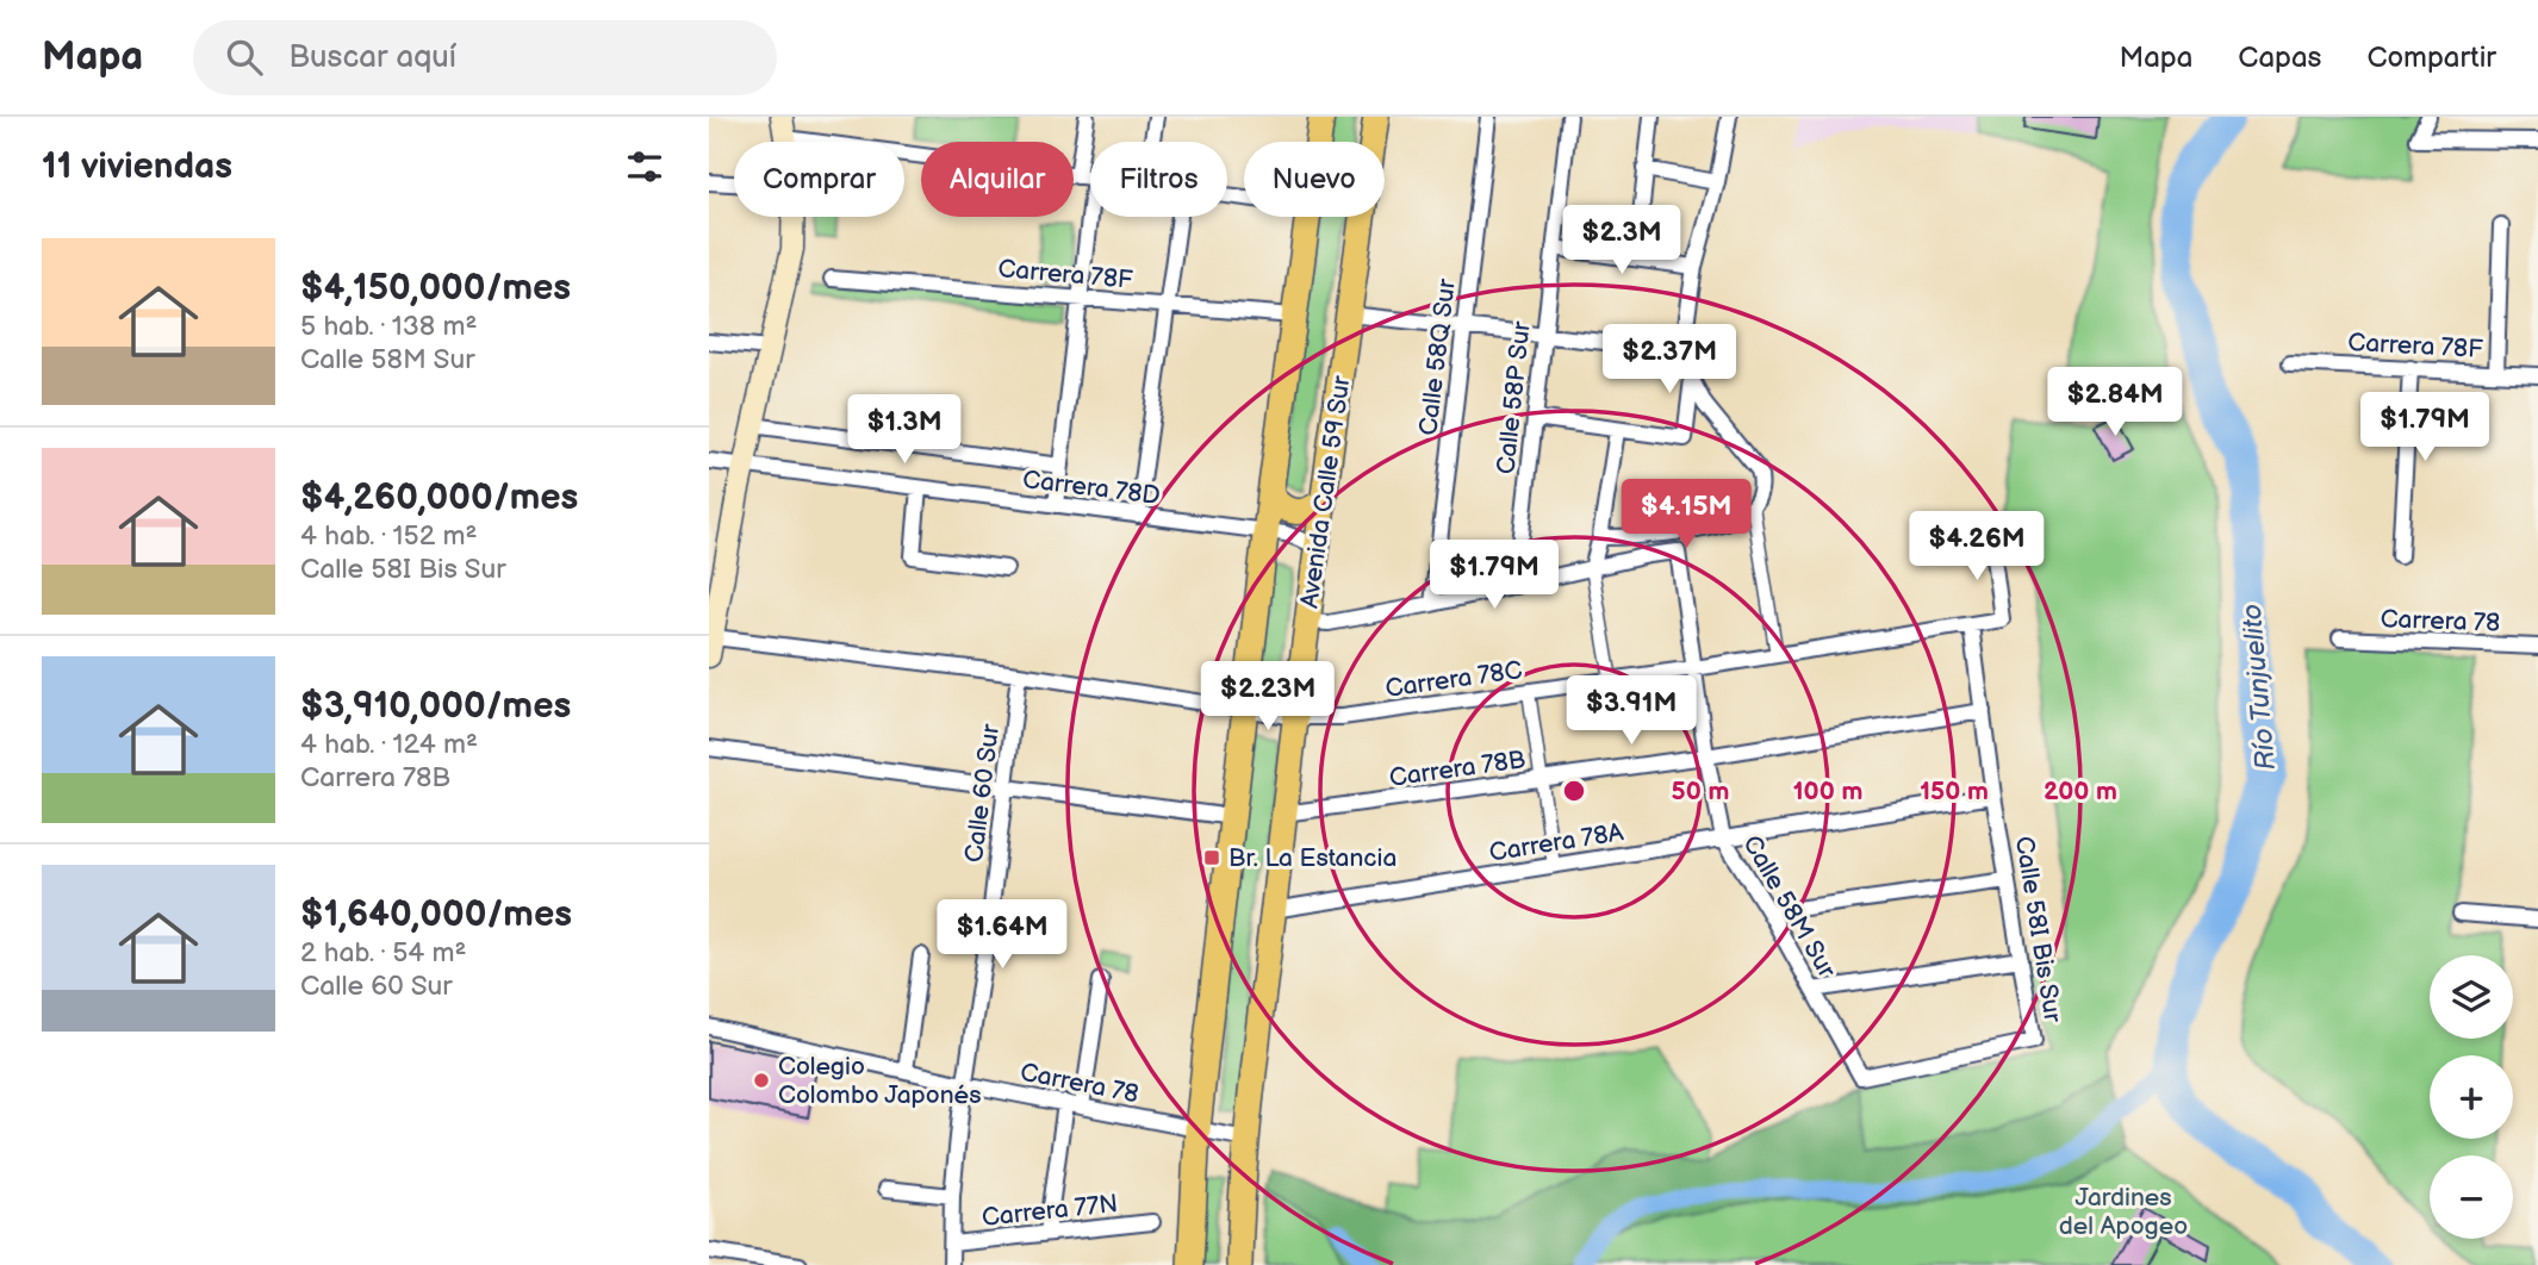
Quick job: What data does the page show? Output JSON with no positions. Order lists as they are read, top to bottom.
{
  "streets": {
    "main road": ["Avenida Calle 59 Sur"],
    "street": [
      "Carrera 78F",
      "Calle 58Q Sur",
      "Calle 58P Sur",
      "Carrera 78D",
      "Carrera 78",
      "Carrera 78C",
      "Carrera 78B",
      "Calle 60 Sur",
      "Carrera 78A",
      "Calle 58M Sur",
      "Calle 58I Bis Sur",
      "Carrera 77N"
    ]
  },
  "crossings": [
    ["Carrera 78F", "Avenida Calle 59 Sur"],
    ["Carrera 78D", "Avenida Calle 59 Sur"],
    ["Avenida Calle 59 Sur", "Carrera 78"],
    ["Avenida Calle 59 Sur", "Carrera 78C"],
    ["Avenida Calle 59 Sur", "Carrera 78B"],
    ["Avenida Calle 59 Sur", "Carrera 78A"],
    ["Carrera 78", "Calle 60 Sur"],
    ["Carrera 78C", "Calle 60 Sur"],
    ["Carrera 78C", "Calle 58M Sur"],
    ["Carrera 78C", "Calle 58I Bis Sur"],
    ["Carrera 78B", "Calle 58M Sur"],
    ["Carrera 78B", "Calle 58I Bis Sur"],
    ["Calle 60 Sur", "Carrera 77N"],
    ["Carrera 78A", "Calle 58M Sur"],
    ["Carrera 78A", "Calle 58I Bis Sur"],
    ["Calle 58M Sur", "Calle 58I Bis Sur"]
  ],
  "water": ["Río Tunjuelito"],
  "parks": ["Jardines del Apogeo"],
  "places": {
    "transit": ["Br. La Estancia"],
    "other": ["Colegio Colombo Japonés"]
  },
  "page": {
    "header": "Mapa",
    "search": "Buscar aquí",
    "nav": ["Mapa", "Capas", "Compartir"],
    "heading": "11 viviendas",
    "chip": [
      "Comprar",
      "Alquilar",
      "Filtros",
      "Nuevo"
    ],
    "price": [
      "$2.3M",
      "$2.37M",
      "$2.84M",
      "$1.79M",
      "$1.3M",
      "$4.15M",
      "$4.26M",
      "$1.79M",
      "$2.23M",
      "$3.91M",
      "$1.64M"
    ],
    "list": [
      {
        "name": "$4,150,000/mes",
        "note": "5 hab. · 138 m² · Calle 58M Sur"
      },
      {
        "name": "$4,260,000/mes",
        "note": "4 hab. · 152 m² · Calle 58I Bis Sur"
      },
      {
        "name": "$3,910,000/mes",
        "note": "4 hab. · 124 m² · Carrera 78B"
      },
      {
        "name": "$1,640,000/mes",
        "note": "2 hab. · 54 m² · Calle 60 Sur"
      }
    ],
    "map_buttons": ["+", "−"]
  },
  "rings": [
    "50 m",
    "100 m",
    "150 m",
    "200 m"
  ]
}
